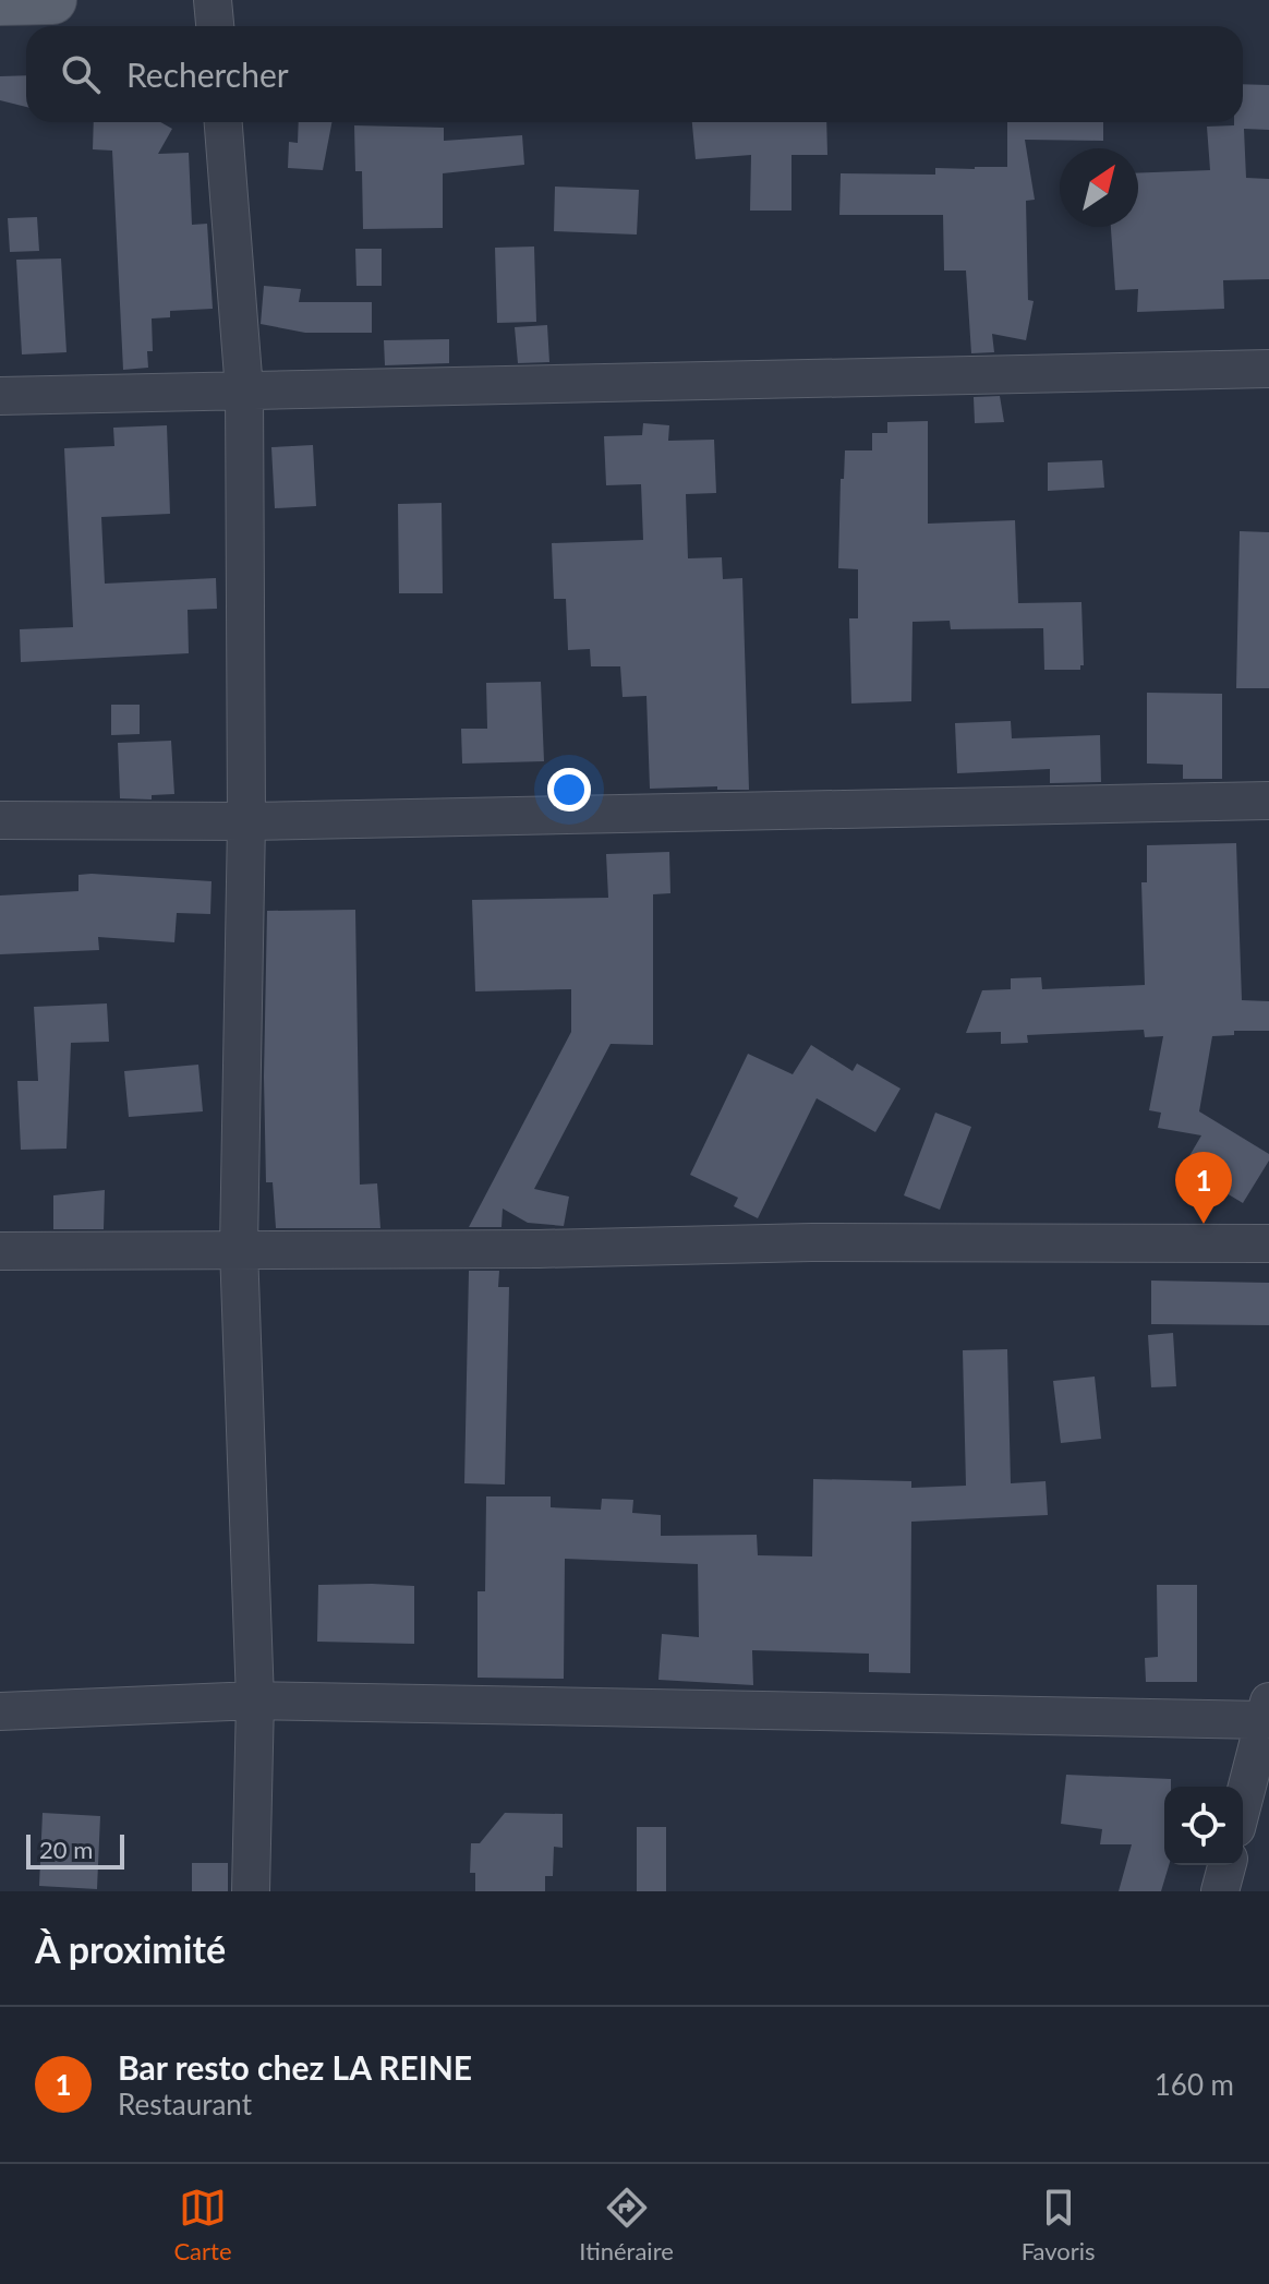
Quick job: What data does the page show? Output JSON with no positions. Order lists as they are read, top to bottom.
{
  "scale_bar": "20 m",
  "north": "top right",
  "page": {
    "search": "Rechercher",
    "pins": "1",
    "scale": "20 m",
    "heading": "À proximité",
    "list": [
      {
        "mark": "1",
        "name": "Bar resto chez LA REINE",
        "note": "Restaurant",
        "value": "160 m"
      }
    ],
    "nav": ["Carte", "Itinéraire", "Favoris"]
  }
}
